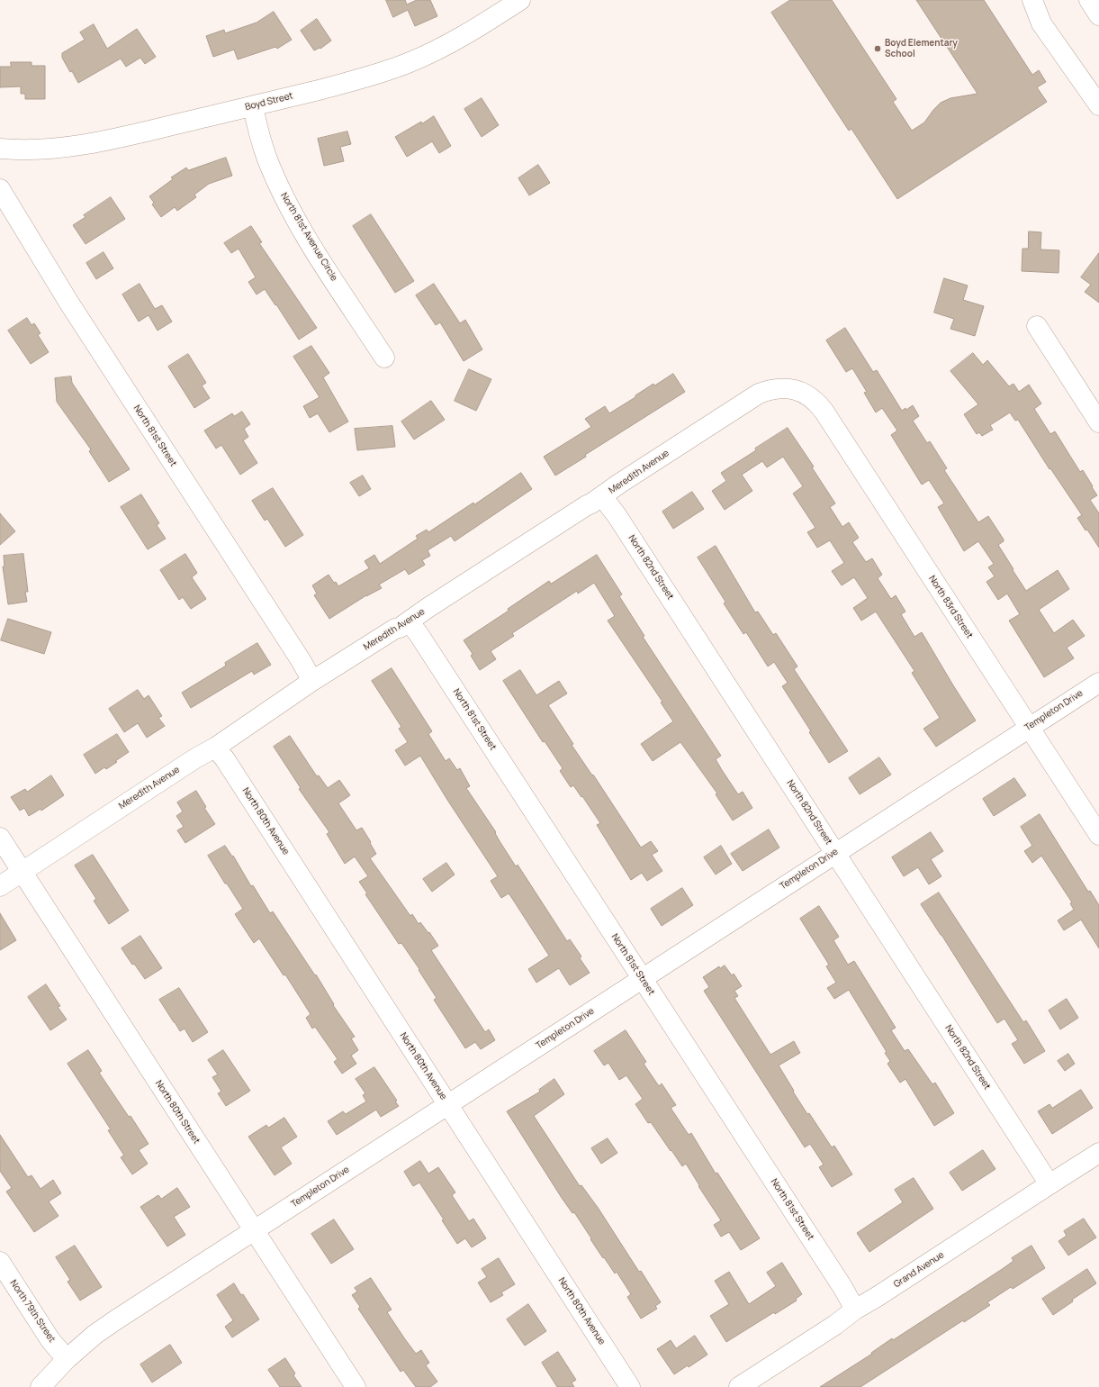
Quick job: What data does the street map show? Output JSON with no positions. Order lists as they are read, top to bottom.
{
  "streets": {
    "street": [
      "Boyd Street",
      "North 81st Avenue Circle",
      "North 81st Street",
      "Meredith Avenue",
      "North 82nd Street",
      "North 83rd Street",
      "Templeton Drive",
      "North 80th Avenue",
      "North 80th Street",
      "Grand Avenue",
      "North 79th Street"
    ]
  },
  "crossings": [
    ["Boyd Street", "North 81st Avenue Circle"],
    ["North 81st Street", "Meredith Avenue"],
    ["North 81st Street", "Templeton Drive"],
    ["North 81st Street", "Grand Avenue"],
    ["Meredith Avenue", "North 82nd Street"],
    ["Meredith Avenue", "North 83rd Street"],
    ["Meredith Avenue", "North 80th Avenue"],
    ["Meredith Avenue", "North 80th Street"],
    ["North 82nd Street", "Templeton Drive"],
    ["North 82nd Street", "Grand Avenue"],
    ["North 83rd Street", "Templeton Drive"],
    ["Templeton Drive", "North 80th Avenue"],
    ["Templeton Drive", "North 80th Street"],
    ["Templeton Drive", "North 79th Street"]
  ],
  "places": ["Boyd Elementary School"]
}
